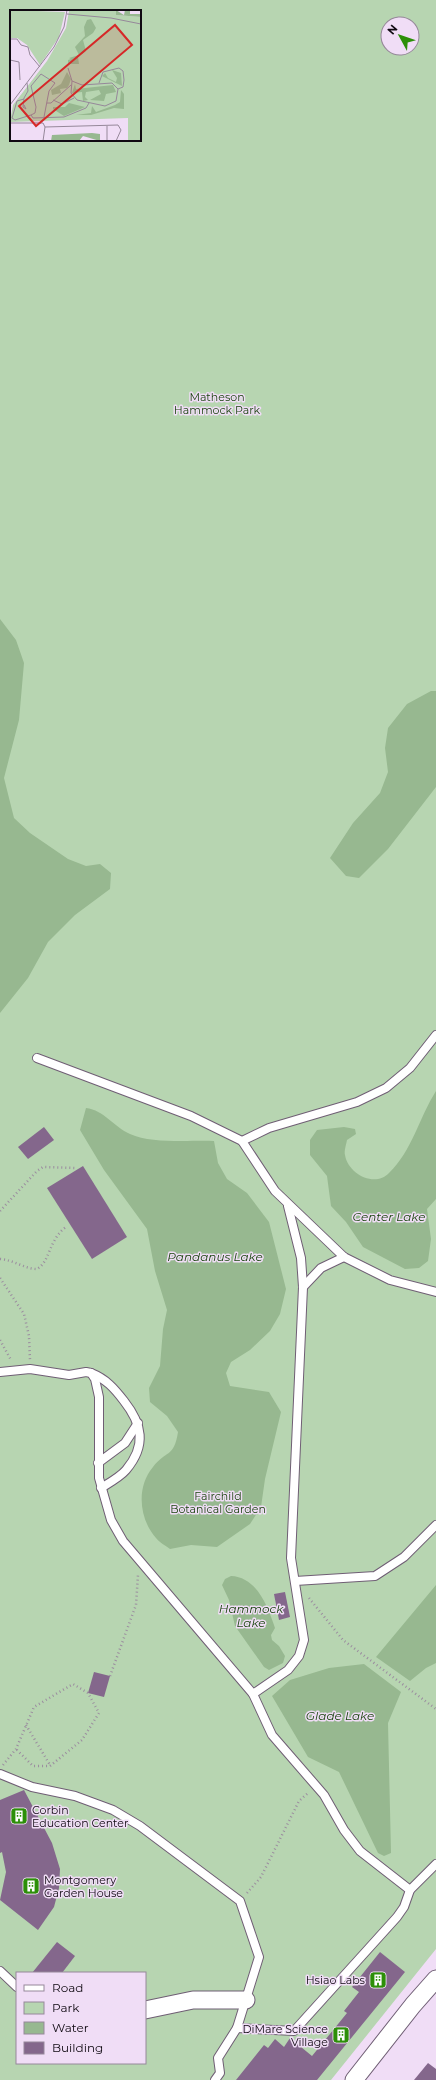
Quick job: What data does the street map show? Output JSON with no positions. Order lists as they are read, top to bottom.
{
  "water": [
    "Center Lake",
    "Pandanus Lake",
    "Hammock Lake",
    "Glade Lake"
  ],
  "parks": ["Matheson Hammock Park", "Fairchild Botanical Garden"],
  "places": {
    "building": [
      "Corbin Education Center",
      "Montgomery Garden House",
      "Hsiao Labs",
      "DiMare Science Village"
    ]
  },
  "legend": [
    "Road",
    "Park",
    "Water",
    "Building"
  ],
  "north": "top left"
}
